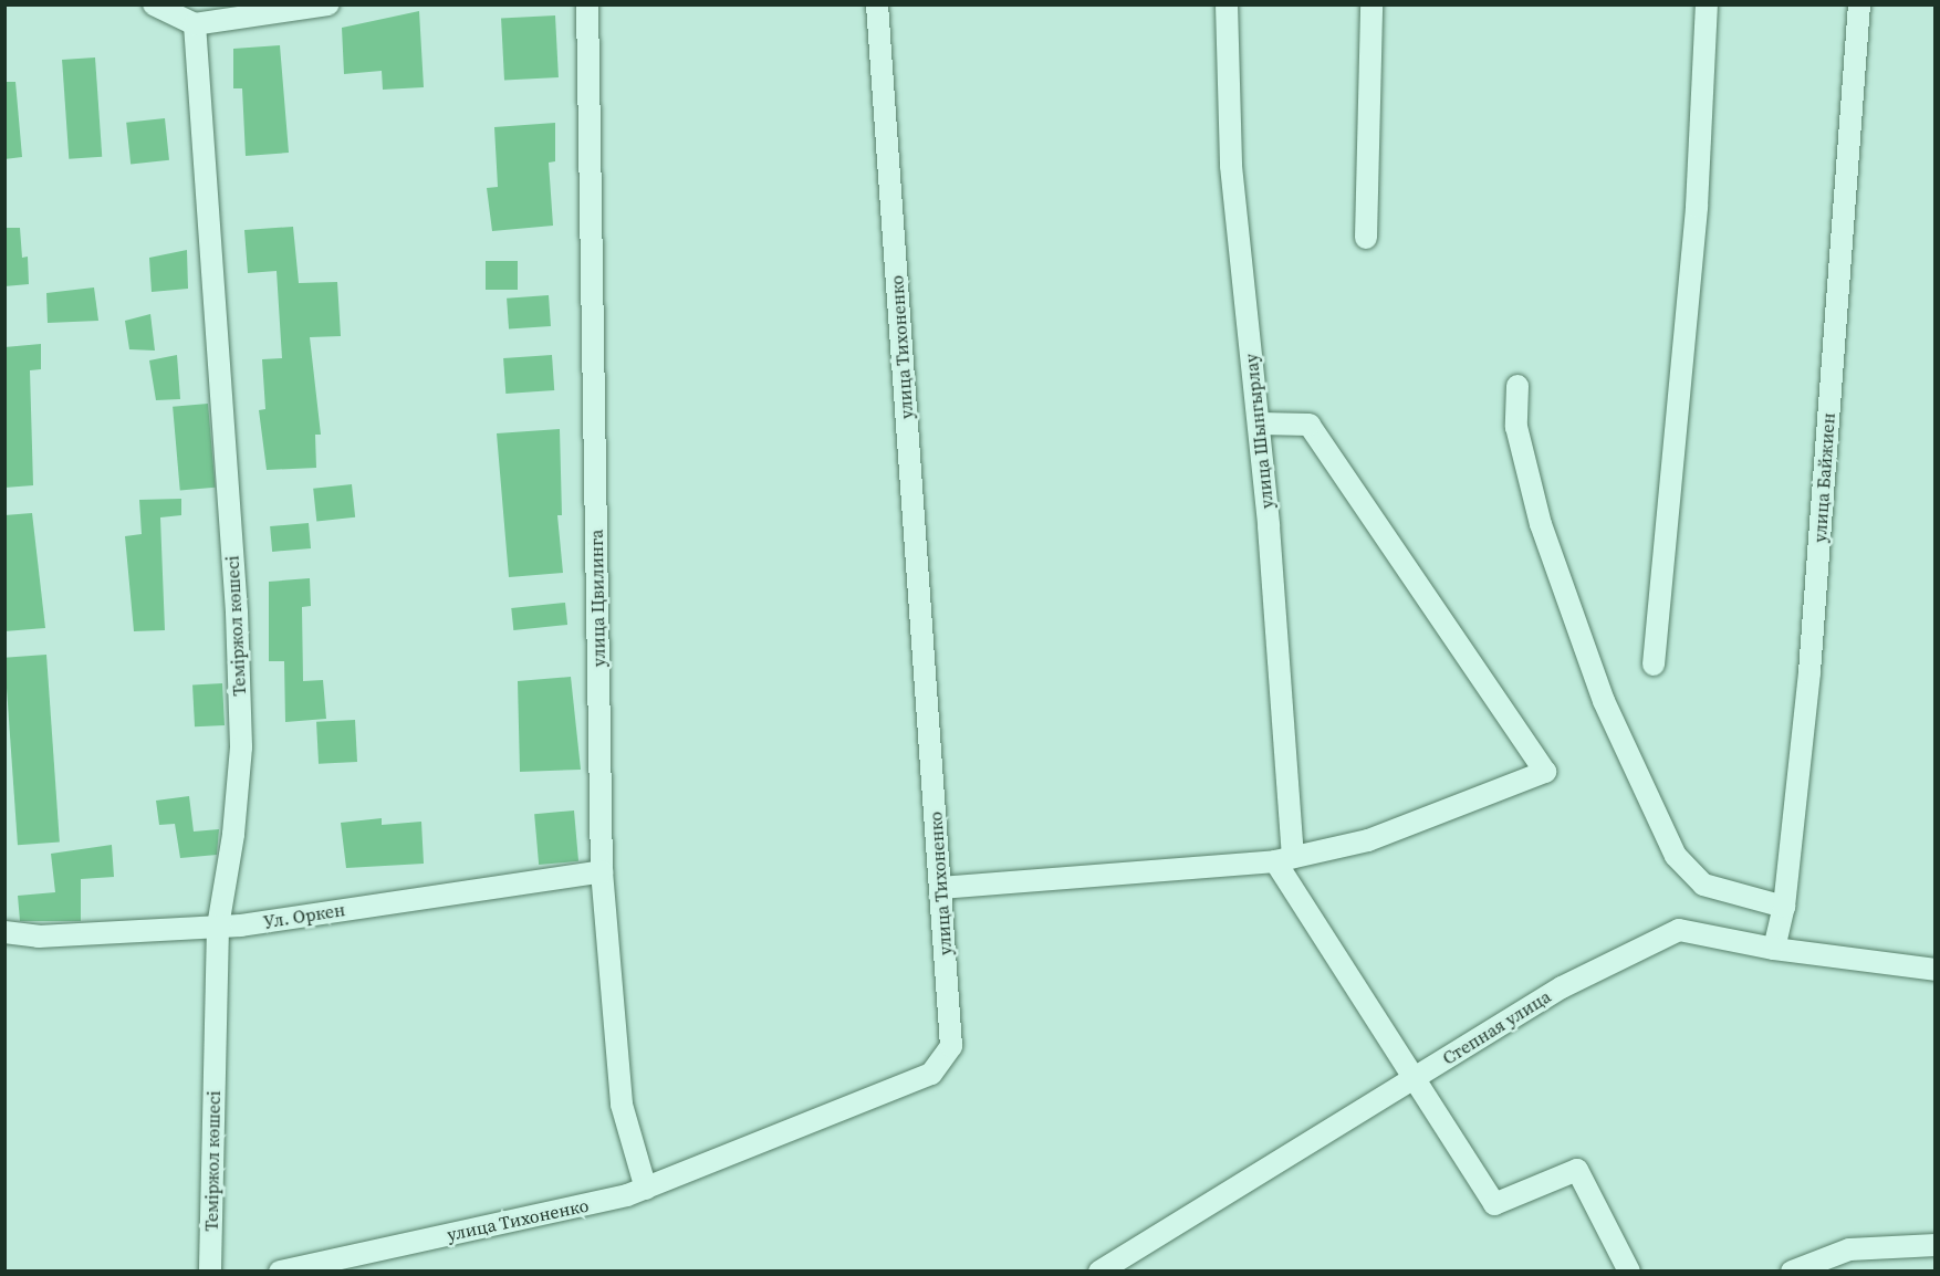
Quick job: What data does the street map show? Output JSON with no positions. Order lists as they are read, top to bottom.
{
  "streets": {
    "street": [
      "улица Тихоненко",
      "улица Шынгырлау",
      "улица Байжиен",
      "улица Цвилинга",
      "Теміржол көшесі",
      "Ул. Оркен",
      "Степная улица"
    ]
  },
  "crossings": [
    ["улица Тихоненко", "улица Цвилинга"],
    ["улица Байжиен", "Степная улица"],
    ["улица Цвилинга", "Ул. Оркен"],
    ["Теміржол көшесі", "Ул. Оркен"]
  ]
}
